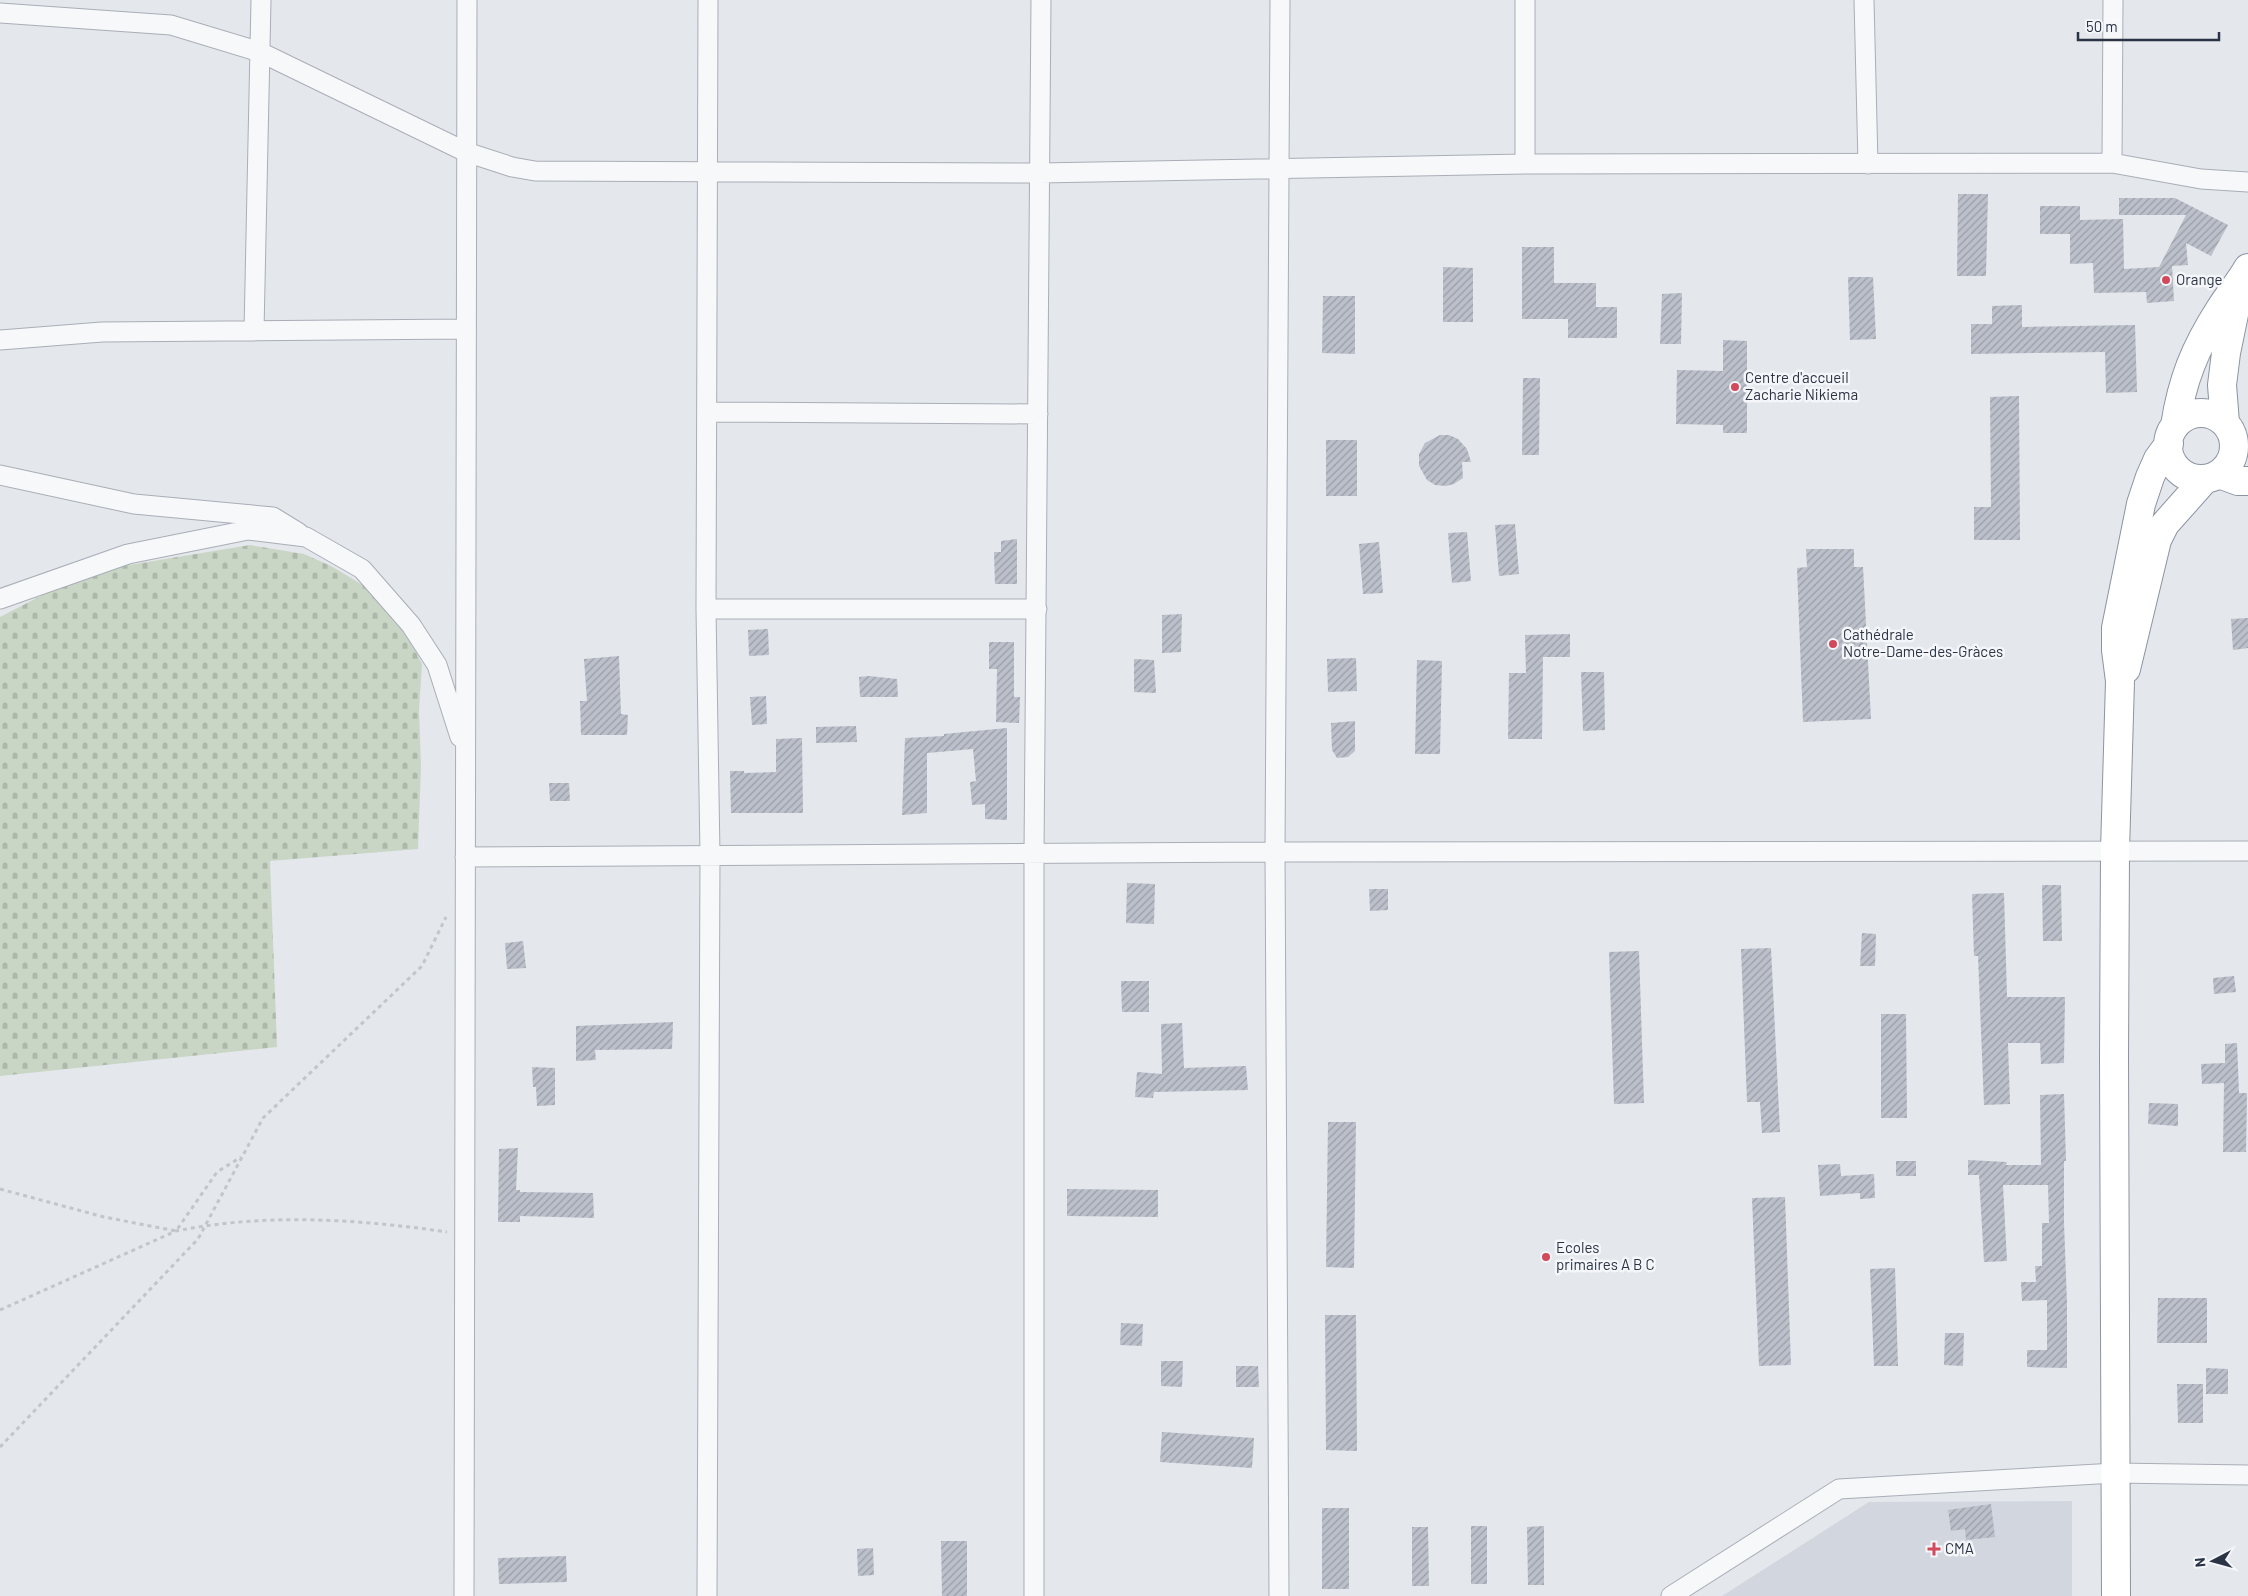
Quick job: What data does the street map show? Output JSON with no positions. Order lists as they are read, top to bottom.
{
  "places": {
    "other": [
      "Orange",
      "Centre d'accueil Zacharie Nikiema",
      "Cathédrale Notre-Dame-des-Gràces",
      "Ecoles primaires A B C"
    ],
    "health": ["CMA"]
  },
  "scale_bar": "50 m",
  "north": "left"
}
